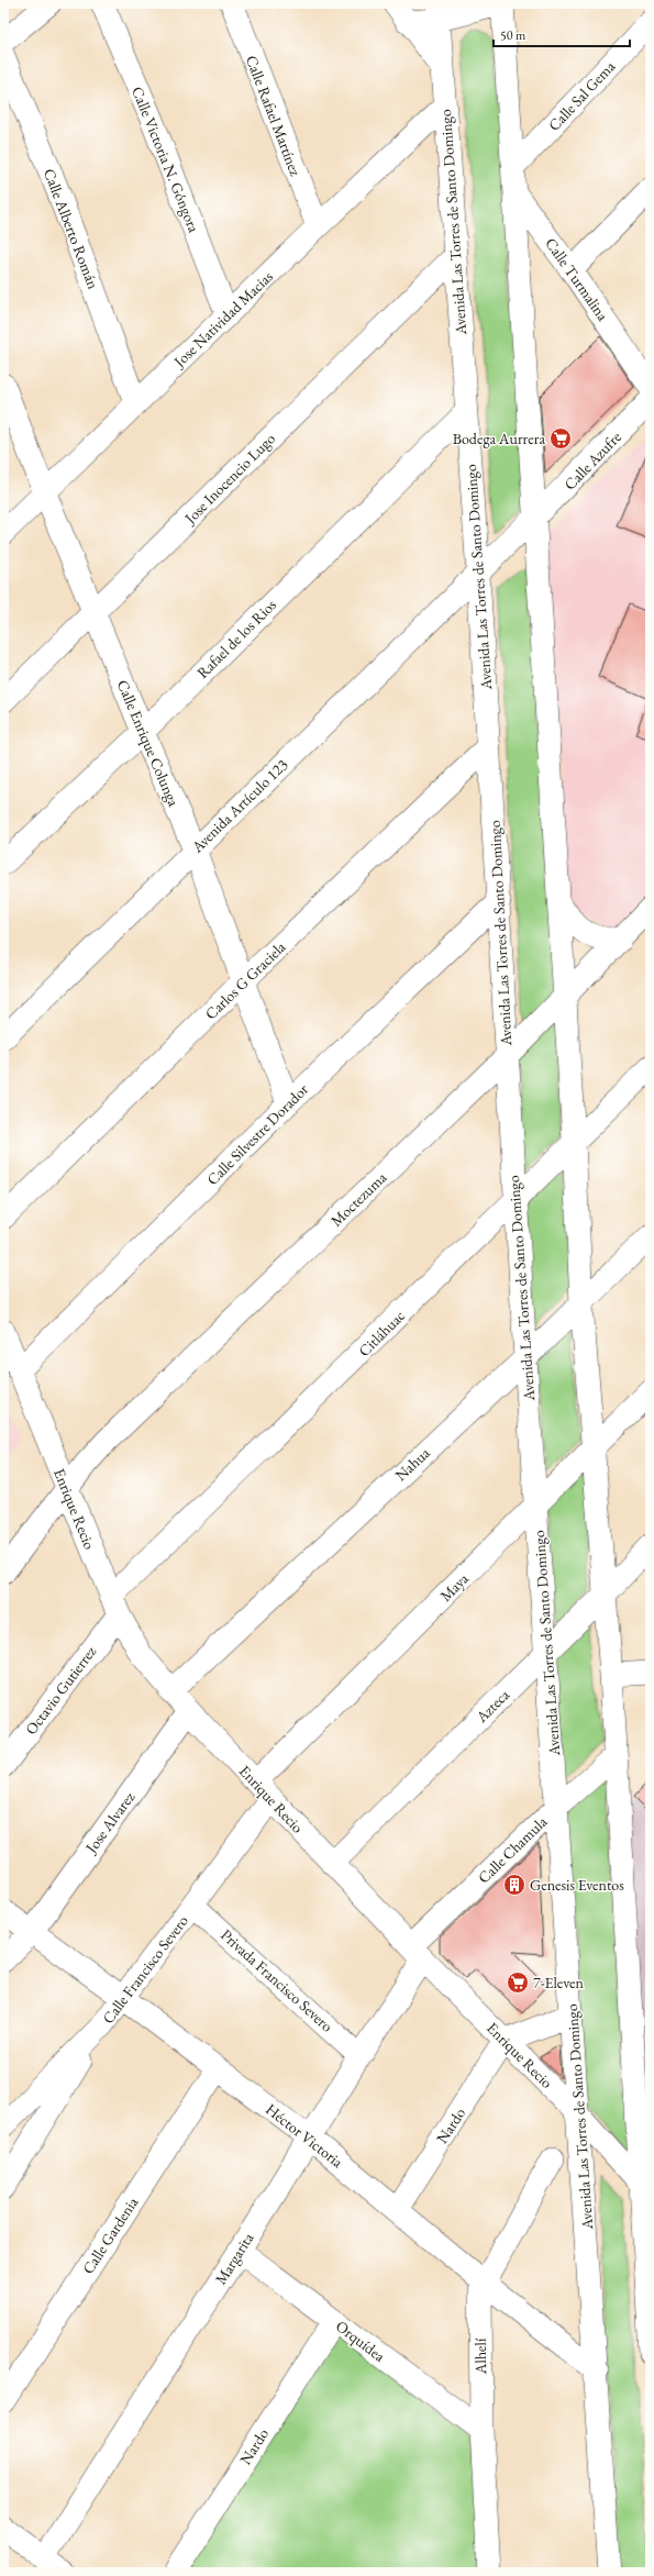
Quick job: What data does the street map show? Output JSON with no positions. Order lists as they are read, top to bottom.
{
  "streets": {
    "street": [
      "Calle Sal Gema",
      "Calle Rafael Martínez",
      "Calle Victoria N. Góngora",
      "Avenida Las Torres de Santo Domingo",
      "Calle Alberto Román",
      "Calle Turmalina",
      "Jose Natividad Macias",
      "Calle Azufre",
      "Jose Inocencio Lugo",
      "Rafael de los Rios",
      "Calle Enrique Colunga",
      "Avenida Artículo 123",
      "Carlos G Graciela",
      "Calle Silvestre Dorador",
      "Moctezuma",
      "Citláhuac",
      "Nahua",
      "Enrique Recio",
      "Maya",
      "Octavio Gutierrez",
      "Azteca",
      "Jose Alvarez",
      "Calle Chamula",
      "Calle Francisco Severo",
      "Privada Francisco Severo",
      "Nardo",
      "Héctor Victoria",
      "Calle Gardenia",
      "Margarita",
      "Orquídea",
      "Alhelí"
    ]
  },
  "crossings": [
    ["Calle Rafael Martínez", "Jose Natividad Macias"],
    ["Calle Victoria N. Góngora", "Jose Natividad Macias"],
    ["Avenida Las Torres de Santo Domingo", "Jose Natividad Macias"],
    ["Avenida Las Torres de Santo Domingo", "Calle Azufre"],
    ["Avenida Las Torres de Santo Domingo", "Jose Inocencio Lugo"],
    ["Avenida Las Torres de Santo Domingo", "Rafael de los Rios"],
    ["Avenida Las Torres de Santo Domingo", "Avenida Artículo 123"],
    ["Avenida Las Torres de Santo Domingo", "Carlos G Graciela"],
    ["Avenida Las Torres de Santo Domingo", "Calle Silvestre Dorador"],
    ["Avenida Las Torres de Santo Domingo", "Moctezuma"],
    ["Avenida Las Torres de Santo Domingo", "Citláhuac"],
    ["Avenida Las Torres de Santo Domingo", "Nahua"],
    ["Avenida Las Torres de Santo Domingo", "Enrique Recio"],
    ["Avenida Las Torres de Santo Domingo", "Maya"],
    ["Avenida Las Torres de Santo Domingo", "Azteca"],
    ["Avenida Las Torres de Santo Domingo", "Calle Chamula"],
    ["Avenida Las Torres de Santo Domingo", "Héctor Victoria"],
    ["Calle Alberto Román", "Jose Natividad Macias"],
    ["Jose Natividad Macias", "Calle Enrique Colunga"],
    ["Calle Azufre", "Avenida Artículo 123"],
    ["Jose Inocencio Lugo", "Calle Enrique Colunga"],
    ["Rafael de los Rios", "Calle Enrique Colunga"],
    ["Calle Enrique Colunga", "Avenida Artículo 123"],
    ["Calle Enrique Colunga", "Carlos G Graciela"],
    ["Calle Enrique Colunga", "Calle Silvestre Dorador"],
    ["Calle Silvestre Dorador", "Enrique Recio"],
    ["Moctezuma", "Enrique Recio"],
    ["Citláhuac", "Enrique Recio"],
    ["Citláhuac", "Octavio Gutierrez"],
    ["Nahua", "Enrique Recio"],
    ["Enrique Recio", "Maya"],
    ["Enrique Recio", "Octavio Gutierrez"],
    ["Enrique Recio", "Azteca"],
    ["Enrique Recio", "Jose Alvarez"],
    ["Enrique Recio", "Calle Chamula"],
    ["Enrique Recio", "Calle Francisco Severo"],
    ["Enrique Recio", "Nardo"],
    ["Enrique Recio", "Margarita"],
    ["Jose Alvarez", "Héctor Victoria"],
    ["Calle Chamula", "Margarita"],
    ["Calle Francisco Severo", "Privada Francisco Severo"],
    ["Calle Francisco Severo", "Héctor Victoria"],
    ["Privada Francisco Severo", "Margarita"],
    ["Nardo", "Héctor Victoria"],
    ["Nardo", "Orquídea"],
    ["Héctor Victoria", "Calle Gardenia"],
    ["Héctor Victoria", "Margarita"],
    ["Héctor Victoria", "Alhelí"],
    ["Margarita", "Orquídea"],
    ["Orquídea", "Alhelí"]
  ],
  "places": {
    "supermarket": ["Bodega Aurrera", "7-Eleven"],
    "building": ["Genesis Eventos"]
  },
  "scale_bar": "50 m"
}
